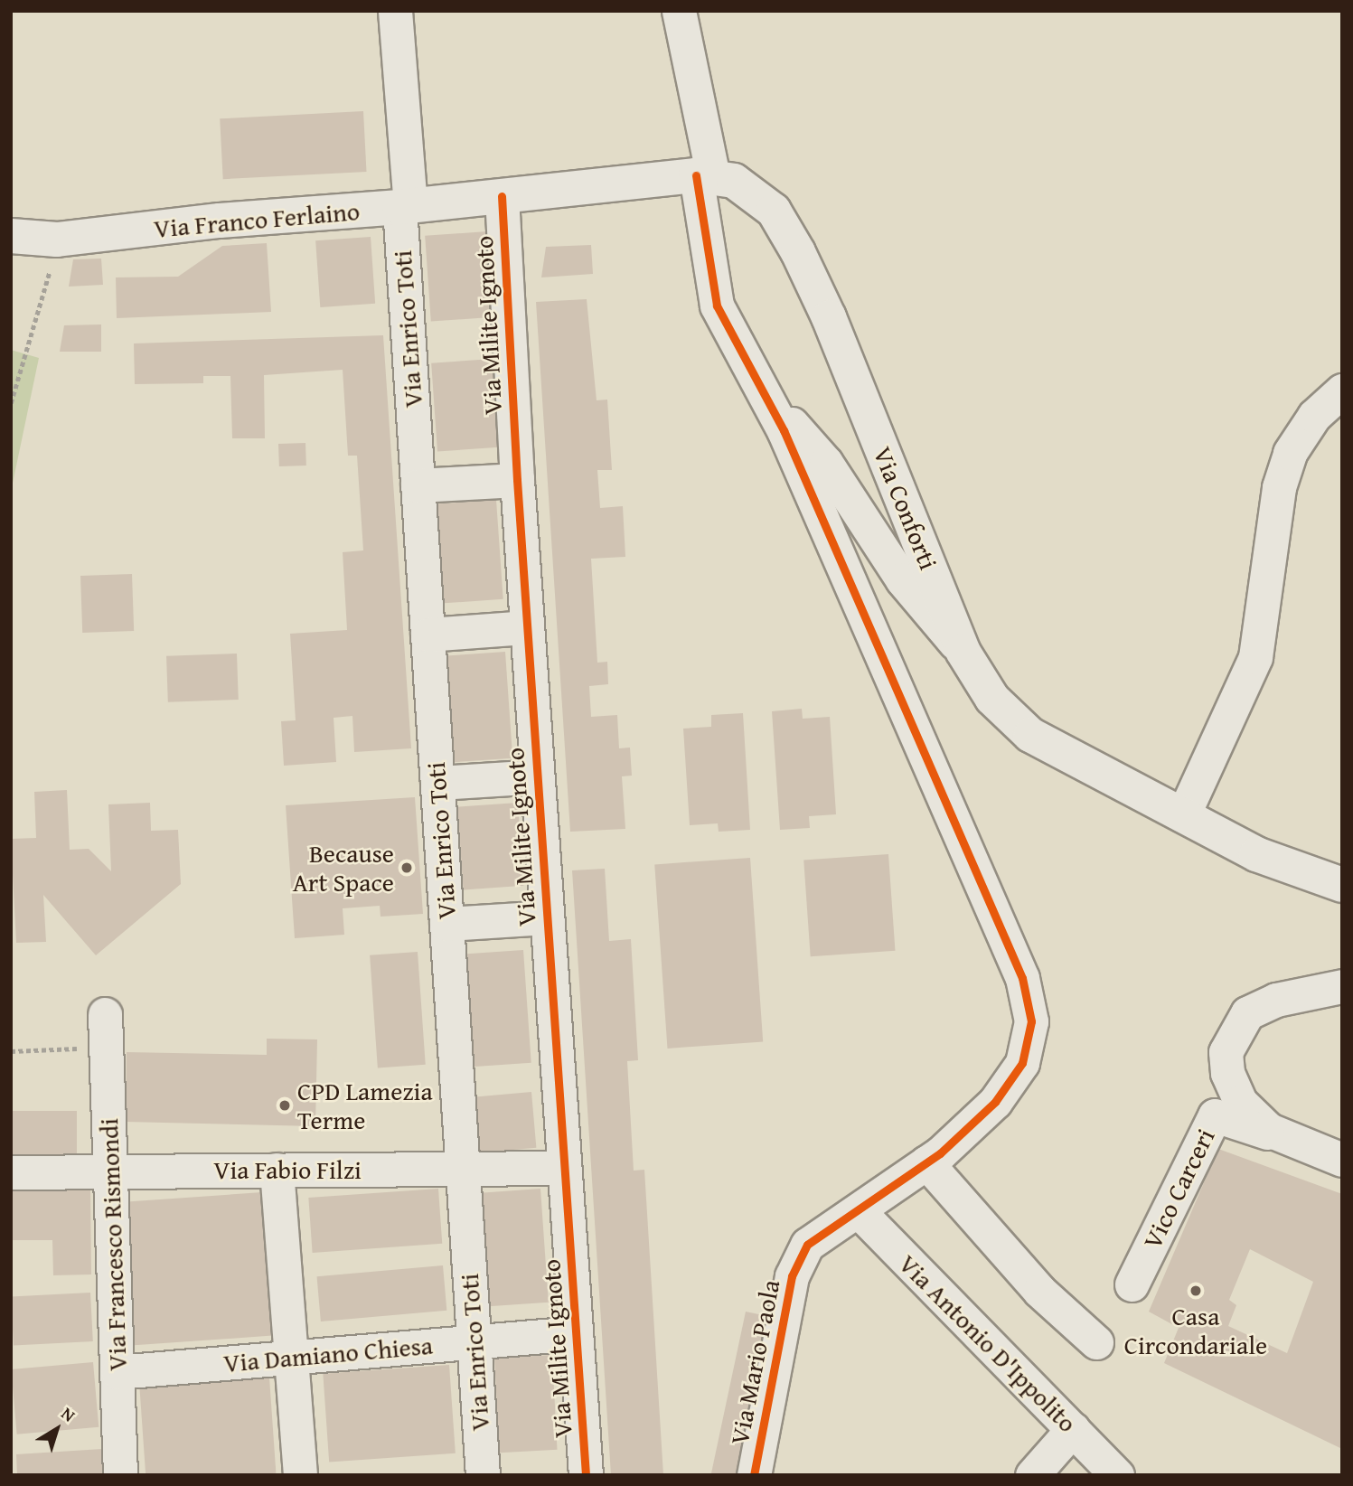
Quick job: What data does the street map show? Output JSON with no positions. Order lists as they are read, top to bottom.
{
  "streets": {
    "main road": ["Via Franco Ferlaino", "Via Conforti"],
    "street": [
      "Via Milite Ignoto",
      "Via Enrico Toti",
      "Via Fabio Filzi",
      "Vico Carceri",
      "Via Francesco Rismondi",
      "Via Antonio D'Ippolito",
      "Via Damiano Chiesa",
      "Via Mario Paola"
    ]
  },
  "crossings": [
    ["Via Franco Ferlaino", "Via Milite Ignoto"],
    ["Via Franco Ferlaino", "Via Enrico Toti"],
    ["Via Franco Ferlaino", "Via Conforti"],
    ["Via Milite Ignoto", "Via Conforti"],
    ["Via Milite Ignoto", "Via Fabio Filzi"],
    ["Via Milite Ignoto", "Via Damiano Chiesa"],
    ["Via Enrico Toti", "Via Fabio Filzi"],
    ["Via Enrico Toti", "Via Damiano Chiesa"],
    ["Via Fabio Filzi", "Via Francesco Rismondi"],
    ["Via Francesco Rismondi", "Via Damiano Chiesa"],
    ["Via Antonio D'Ippolito", "Via Mario Paola"]
  ],
  "places": ["Because Art Space", "CPD Lamezia Terme", "Casa Circondariale"],
  "north": "top right"
}
